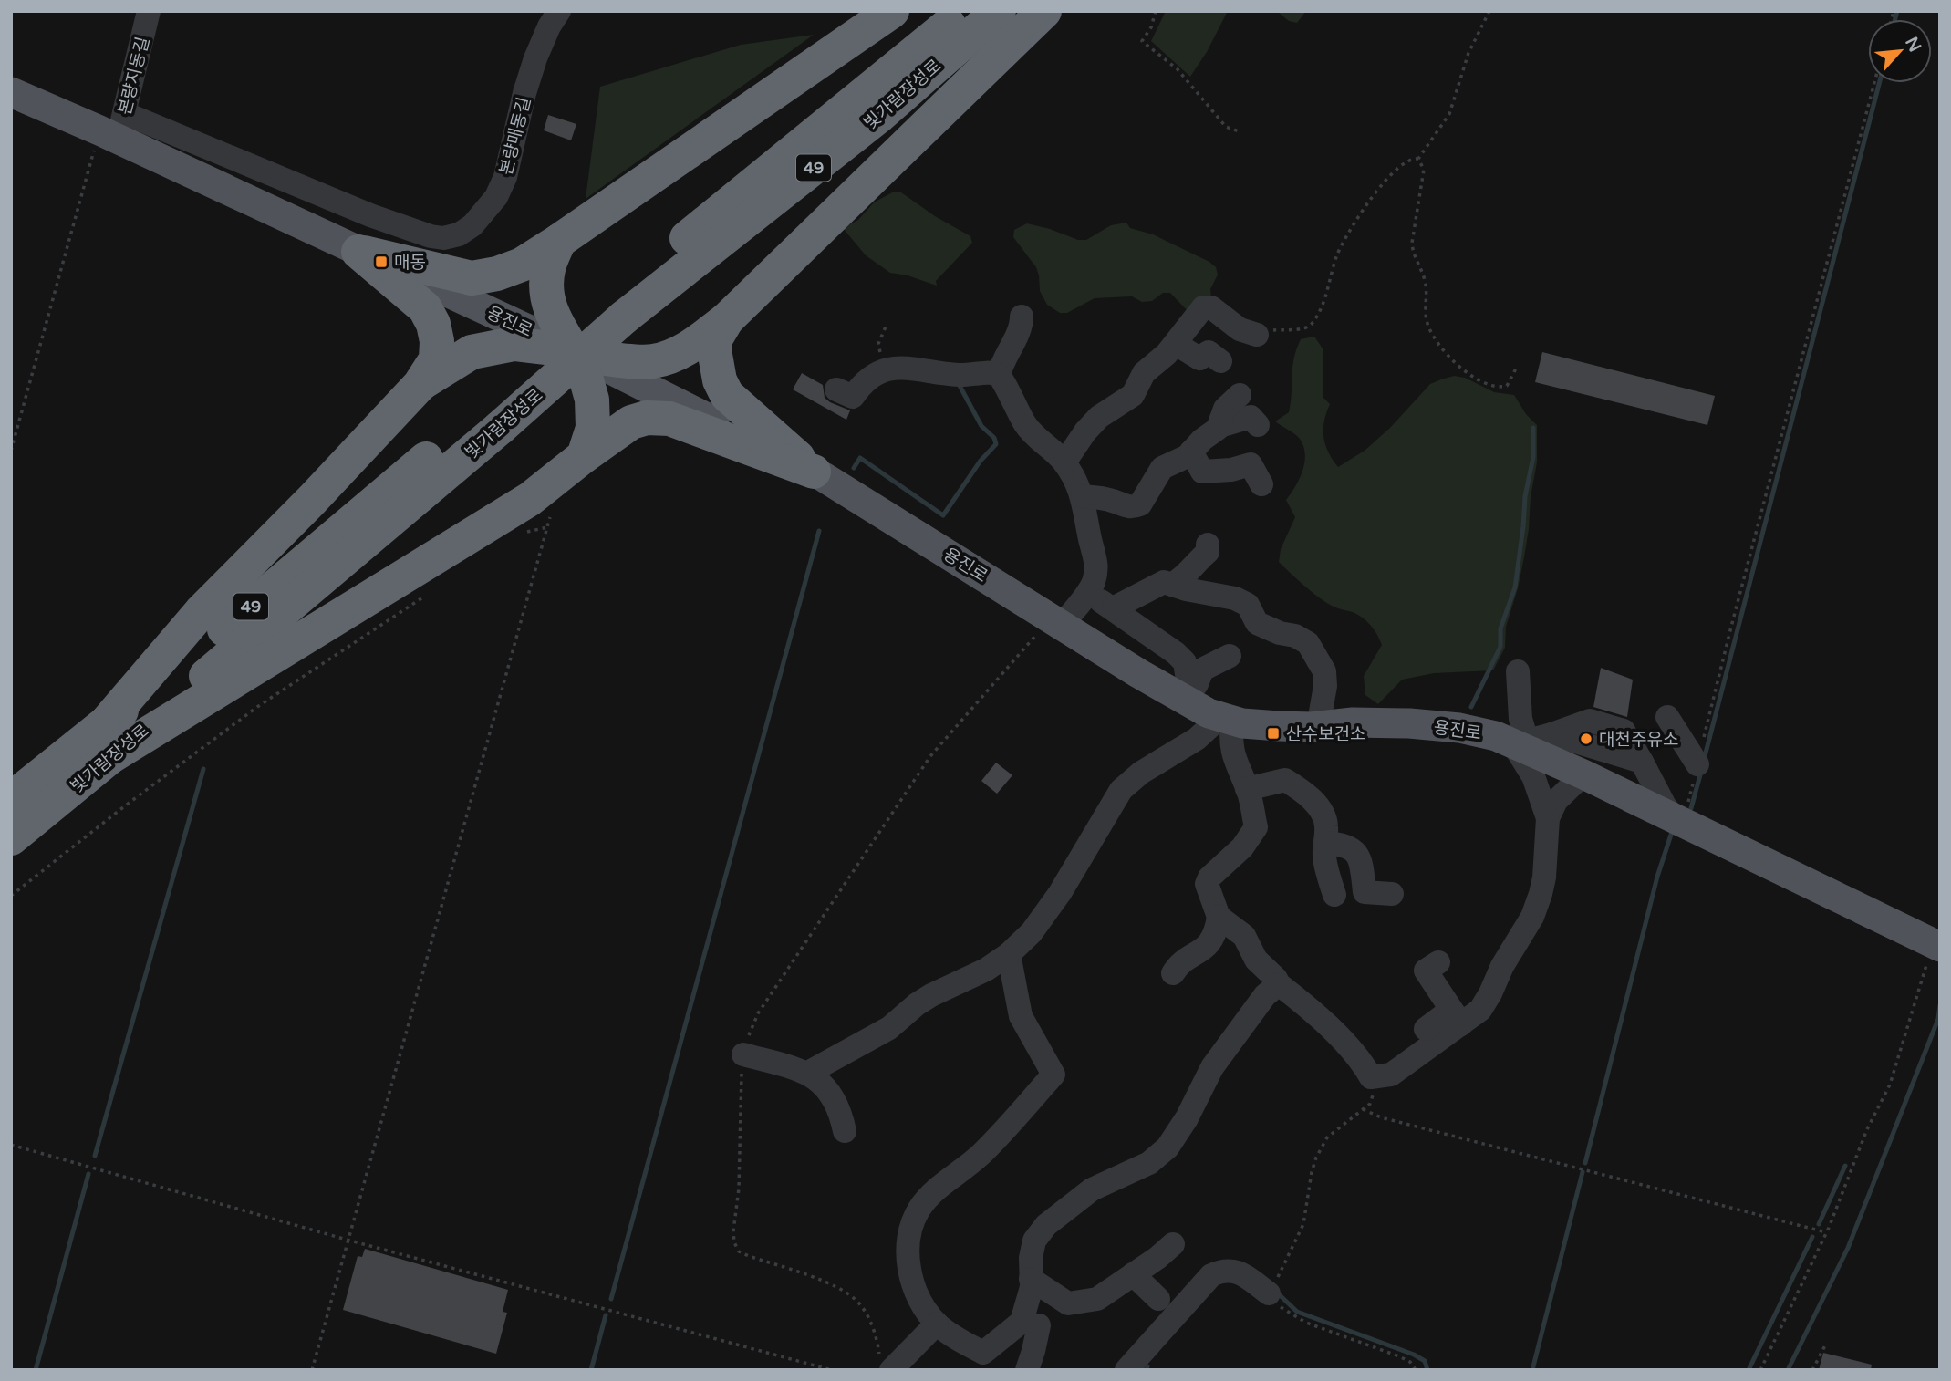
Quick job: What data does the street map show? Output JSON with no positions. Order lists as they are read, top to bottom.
{
  "streets": {
    "highway": ["빛가람장성로", "49"],
    "main road": ["용진로"],
    "street": ["본량지동길", "본량매동길"]
  },
  "crossings": [
    ["본량지동길", "본량매동길"],
    ["본량지동길", "용진로"],
    ["본량매동길", "용진로"]
  ],
  "places": {
    "transit": ["매동", "산수보건소"],
    "other": ["대천주유소"]
  },
  "north": "top right"
}
